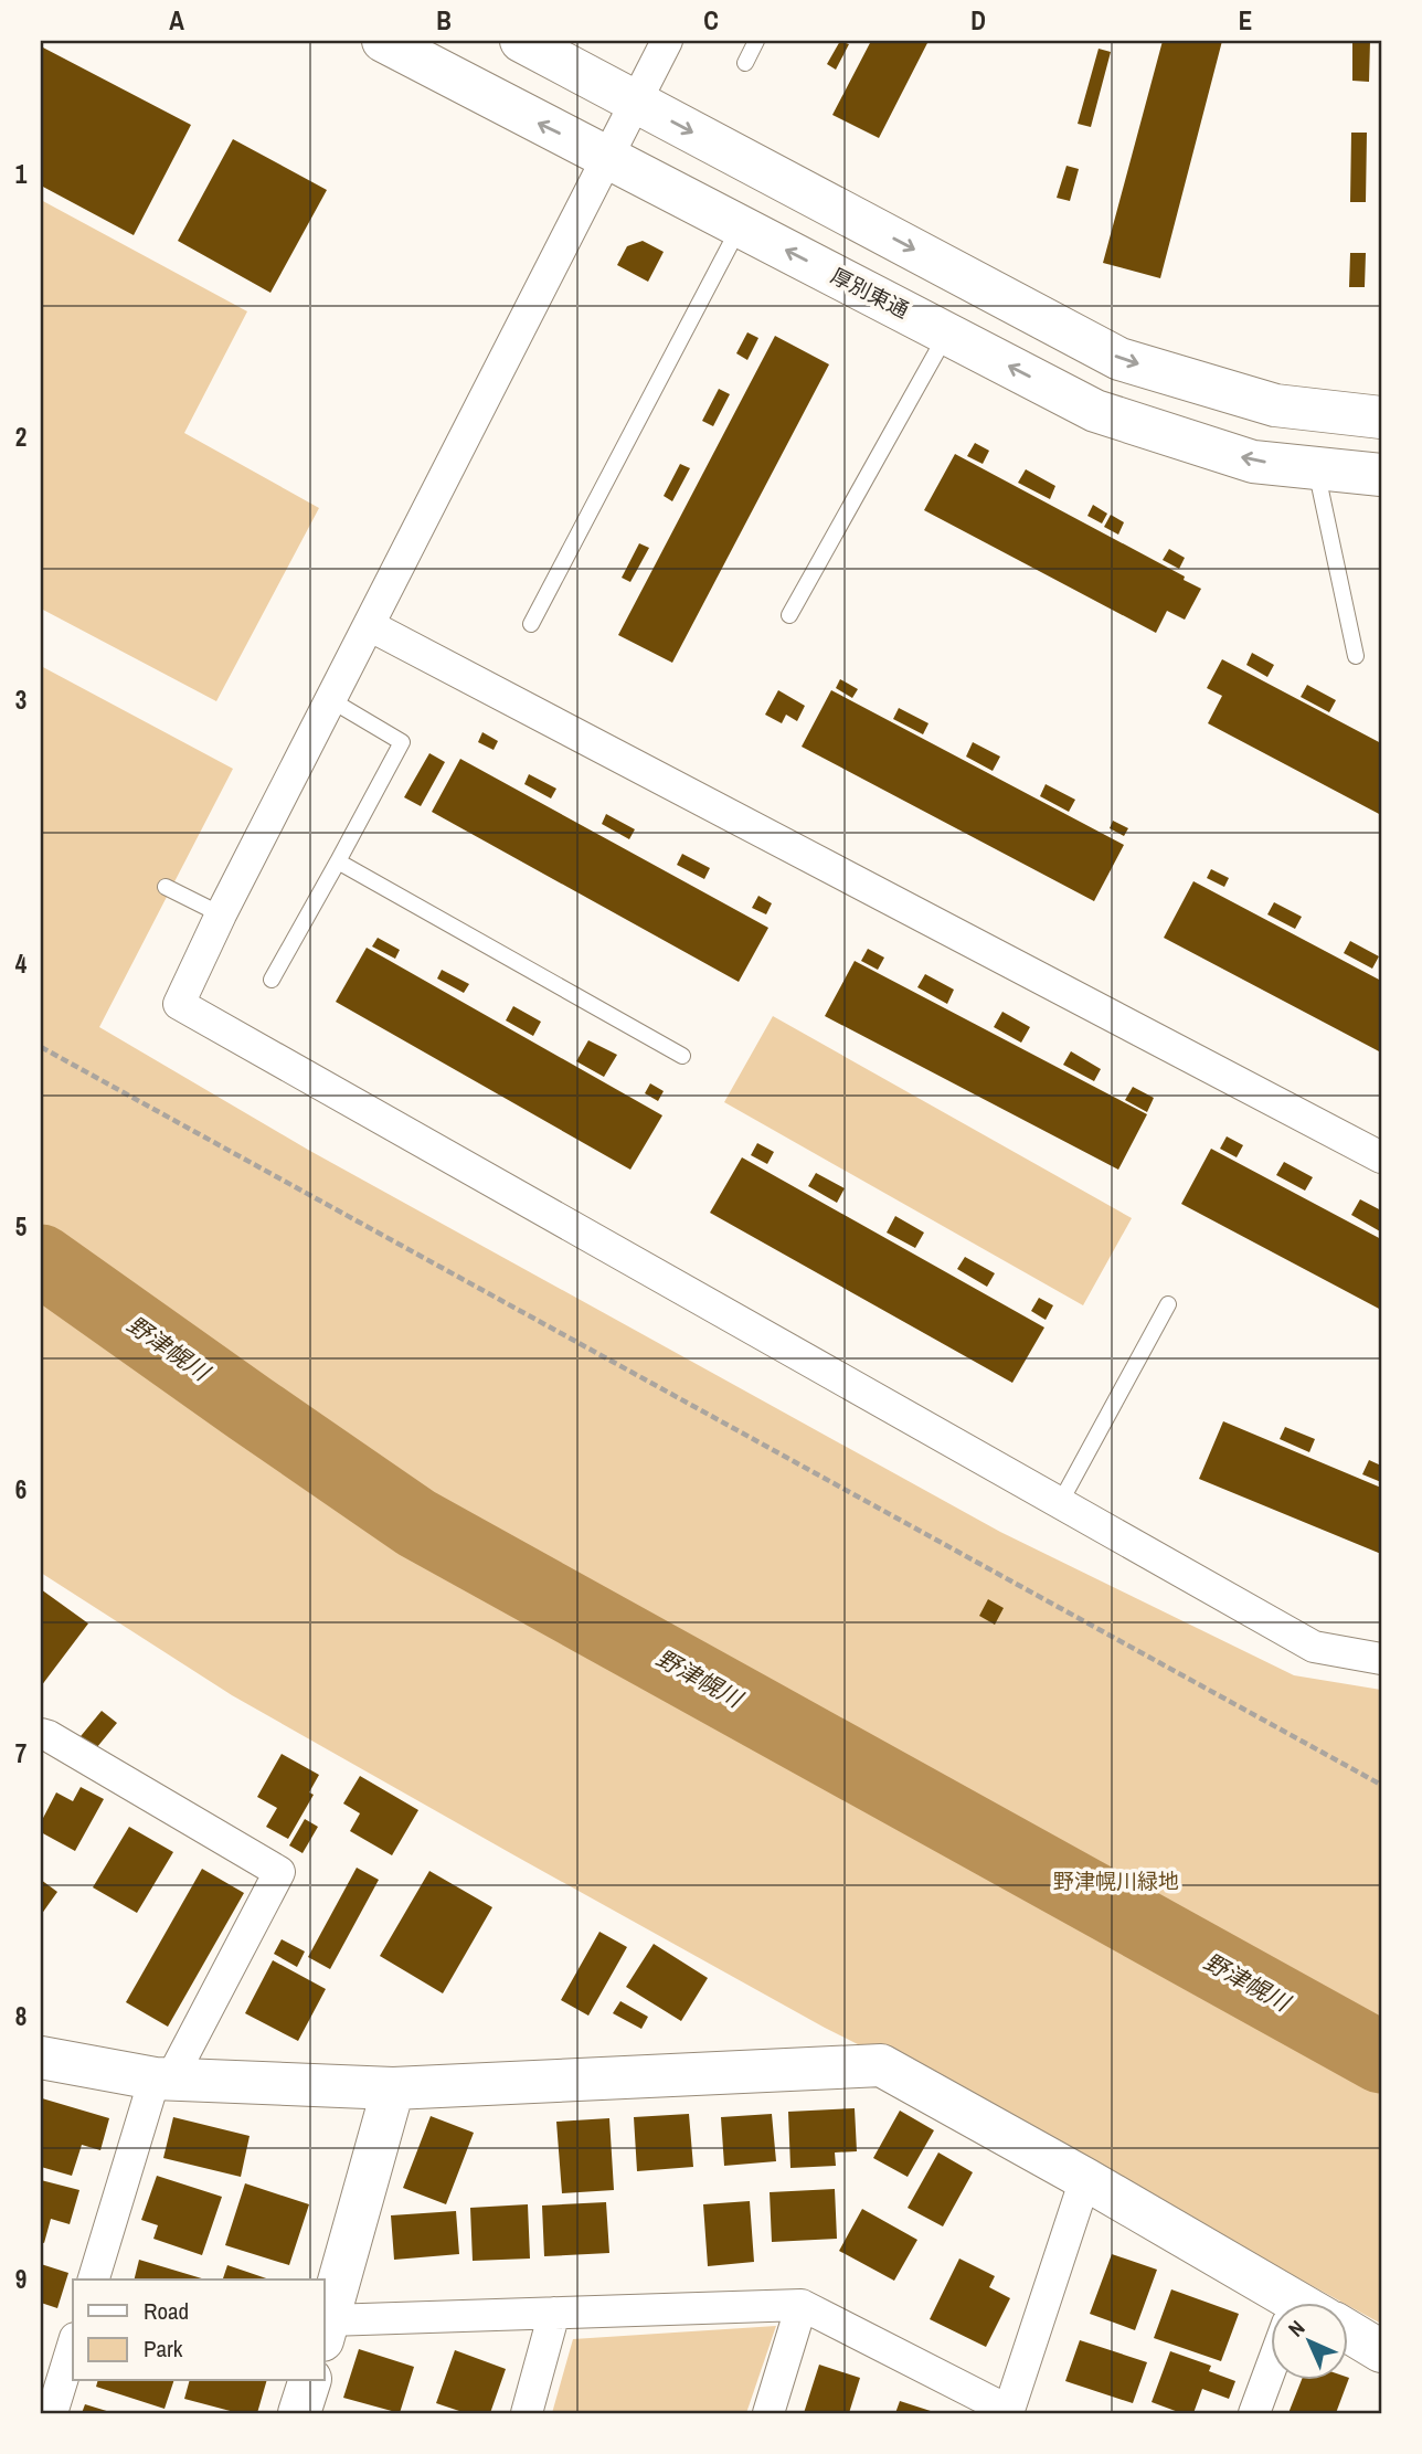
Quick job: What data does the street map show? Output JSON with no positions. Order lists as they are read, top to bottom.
{
  "streets": {
    "street": ["厚別東通"]
  },
  "water": ["野津幌川"],
  "parks": ["野津幌川緑地"],
  "legend": ["Road", "Park"],
  "north": "top left",
  "grid": {
    "columns": [
      "A",
      "B",
      "C",
      "D",
      "E"
    ],
    "rows": [
      "1",
      "2",
      "3",
      "4",
      "5",
      "6",
      "7",
      "8",
      "9"
    ]
  }
}
